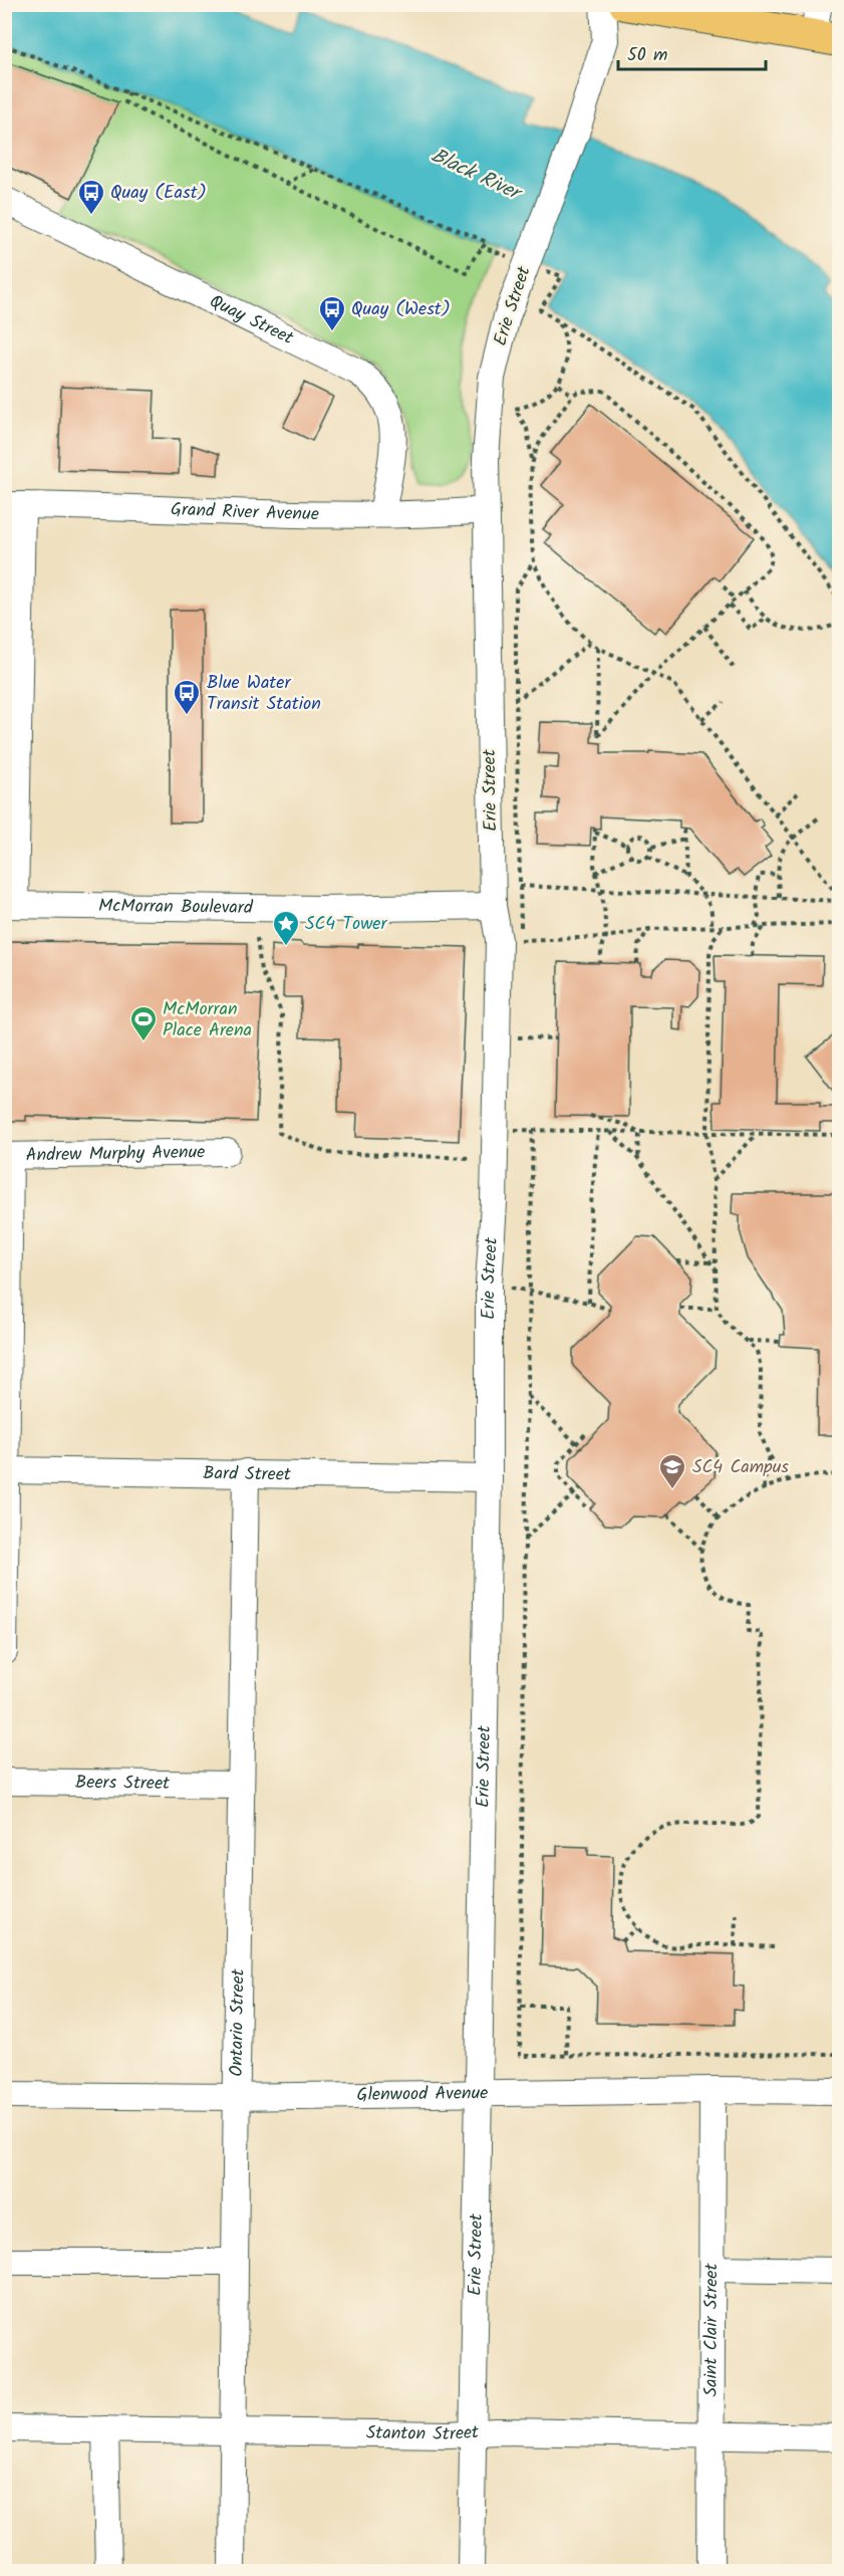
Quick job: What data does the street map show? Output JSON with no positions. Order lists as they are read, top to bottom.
{
  "streets": {
    "street": [
      "Erie Street",
      "Quay Street",
      "Grand River Avenue",
      "McMorran Boulevard",
      "Andrew Murphy Avenue",
      "Bard Street",
      "Beers Street",
      "Ontario Street",
      "Glenwood Avenue",
      "Saint Clair Street",
      "Stanton Street"
    ]
  },
  "crossings": [
    ["Erie Street", "Grand River Avenue"],
    ["Erie Street", "McMorran Boulevard"],
    ["Erie Street", "Bard Street"],
    ["Erie Street", "Glenwood Avenue"],
    ["Erie Street", "Stanton Street"],
    ["Quay Street", "Grand River Avenue"],
    ["Bard Street", "Ontario Street"],
    ["Beers Street", "Ontario Street"],
    ["Ontario Street", "Glenwood Avenue"],
    ["Ontario Street", "Stanton Street"],
    ["Glenwood Avenue", "Saint Clair Street"],
    ["Saint Clair Street", "Stanton Street"]
  ],
  "water": ["Black River"],
  "places": {
    "bus stop": ["Quay (East)", "Quay (West)", "Blue Water Transit Station"],
    "place": ["SC4 Tower"],
    "sports": ["McMorran Place Arena"],
    "school or university": ["SC4 Campus"]
  },
  "scale_bar": "50 m"
}
